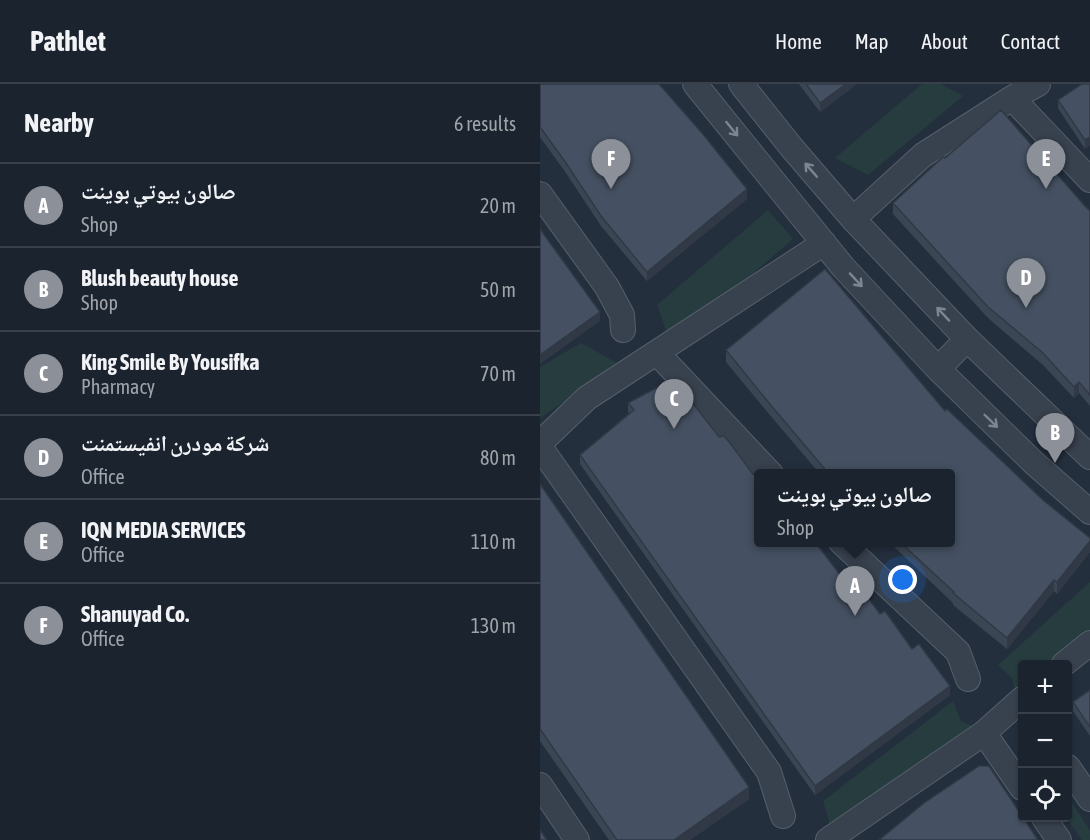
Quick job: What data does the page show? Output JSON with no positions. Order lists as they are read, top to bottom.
{
  "page": {
    "header": "Pathlet",
    "nav": [
      "Home",
      "Map",
      "About",
      "Contact"
    ],
    "heading": ["Nearby", "6 results"],
    "pins": [
      "E",
      "F",
      "D",
      "C",
      "B",
      "A"
    ],
    "list": [
      {
        "mark": "A",
        "name": "صالون بيوتي بوينت",
        "note": "Shop",
        "value": "20 m"
      },
      {
        "mark": "B",
        "name": "Blush beauty house",
        "note": "Shop",
        "value": "50 m"
      },
      {
        "mark": "C",
        "name": "King Smile By Yousifka",
        "note": "Pharmacy",
        "value": "70 m"
      },
      {
        "mark": "D",
        "name": "شركة مودرن انفيستمنت",
        "note": "Office",
        "value": "80 m"
      },
      {
        "mark": "E",
        "name": "IQN MEDIA SERVICES",
        "note": "Office",
        "value": "110 m"
      },
      {
        "mark": "F",
        "name": "Shanuyad Co.",
        "note": "Office",
        "value": "130 m"
      }
    ],
    "popup": ["صالون بيوتي بوينت", "Shop"],
    "map_buttons": ["+", "−"]
  }
}
